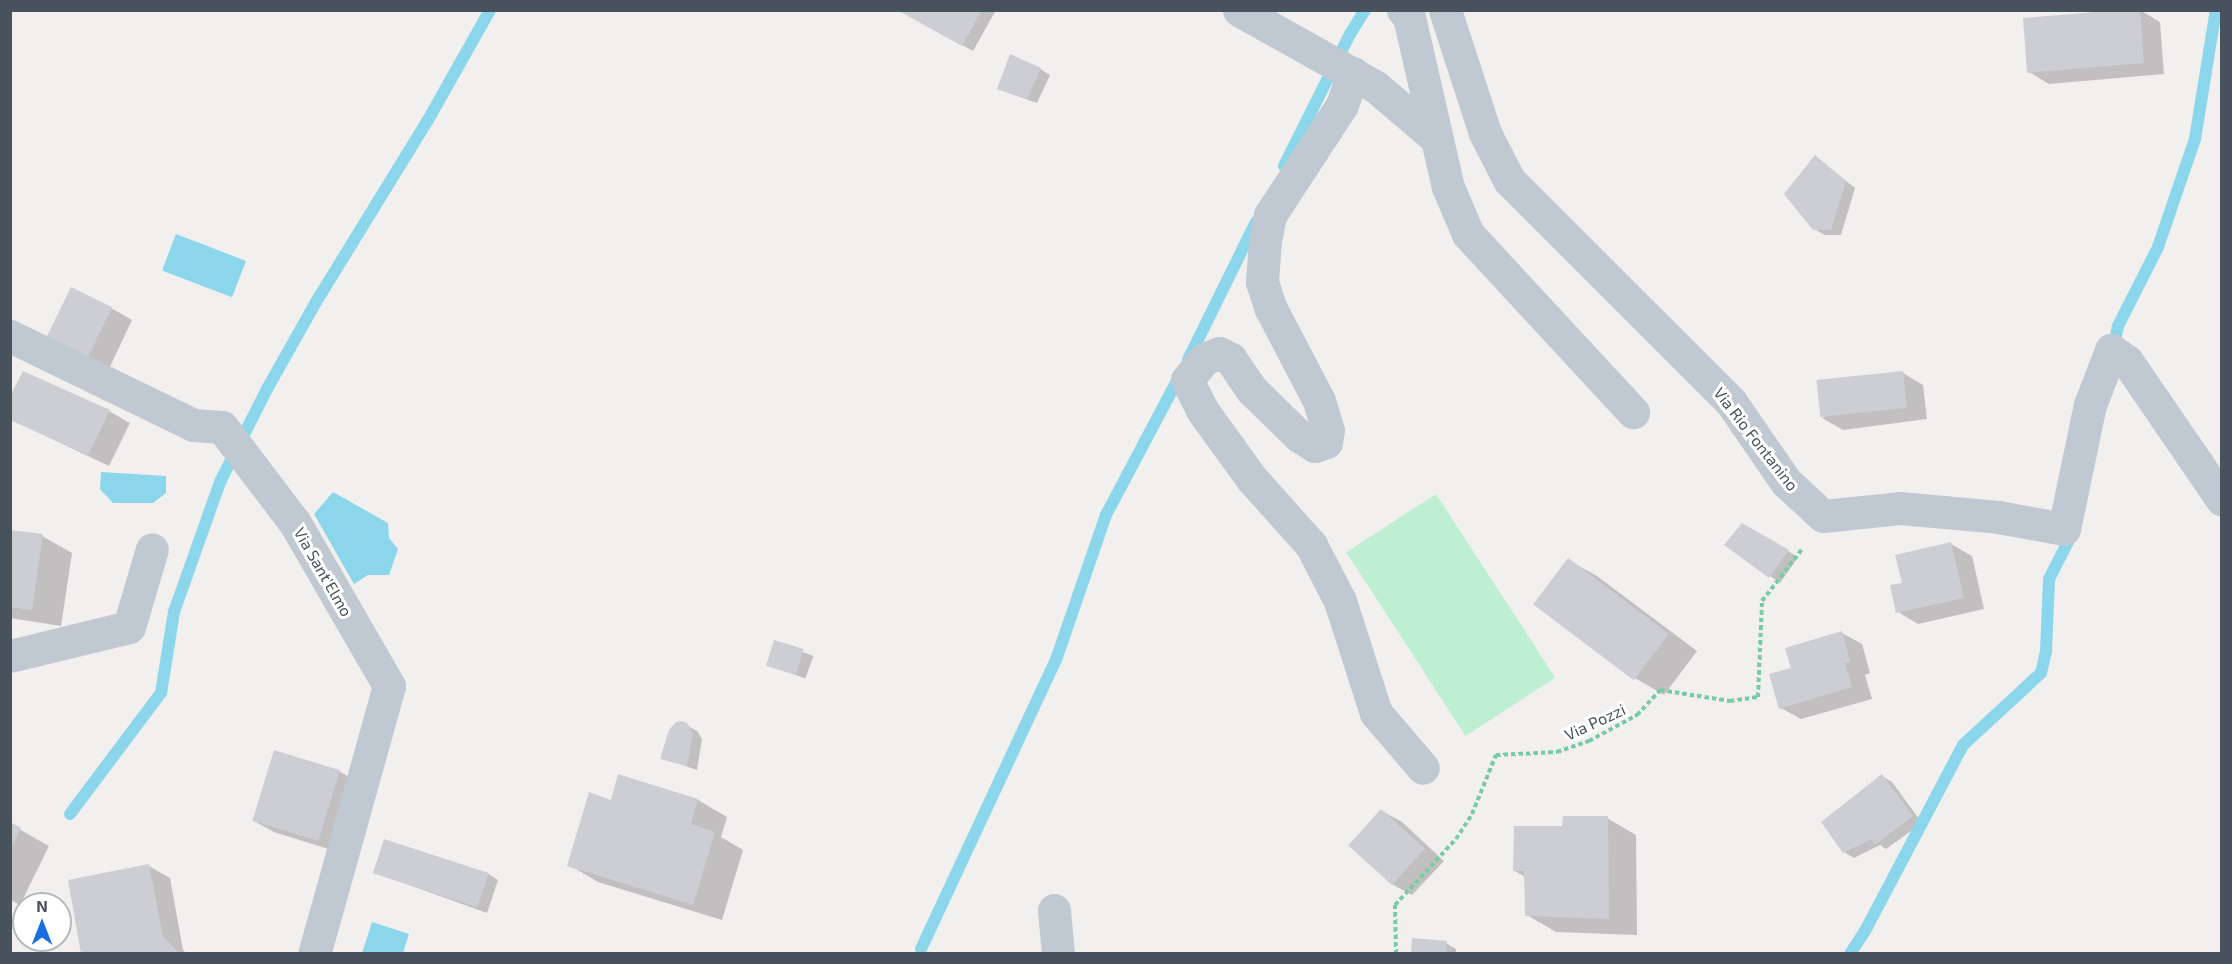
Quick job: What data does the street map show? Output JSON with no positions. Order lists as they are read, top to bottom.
{
  "streets": {
    "street": ["Via Rio Fontanino", "Via Sant'Elmo"],
    "path": ["Via Pozzi"]
  },
  "crossings": [
    ["Via Rio Fontanino", "Via Pozzi"]
  ],
  "north": "top"
}
